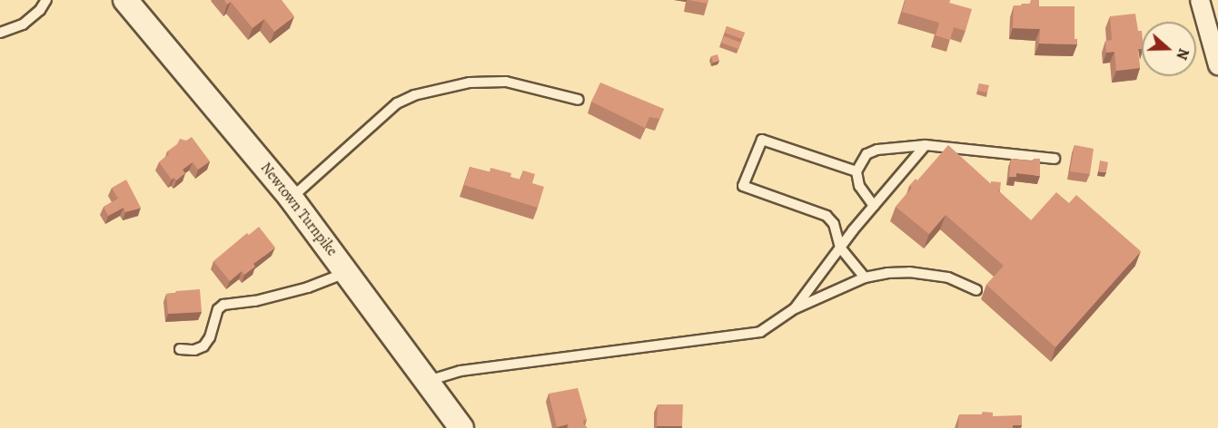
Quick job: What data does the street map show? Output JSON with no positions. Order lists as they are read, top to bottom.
{
  "streets": {
    "street": ["Newtown Turnpike"]
  },
  "north": "right"
}
